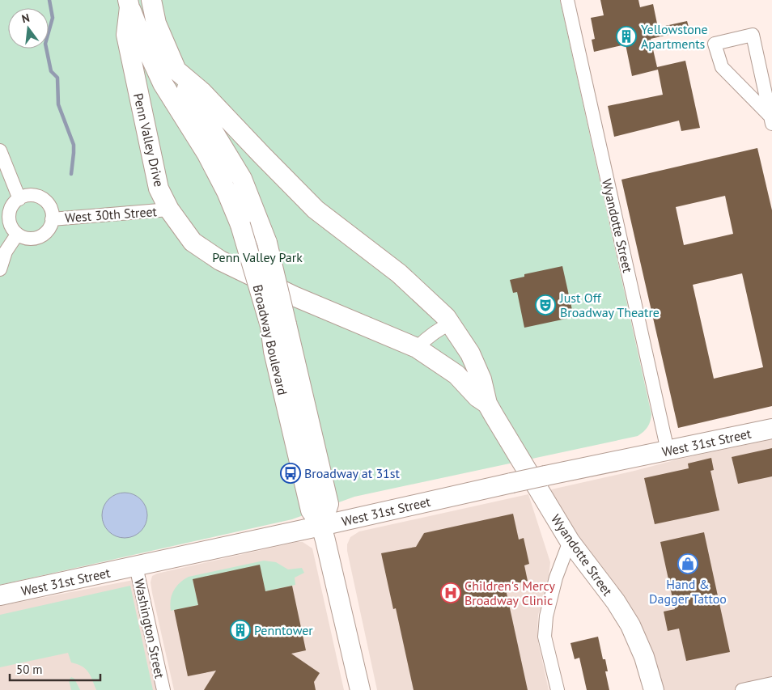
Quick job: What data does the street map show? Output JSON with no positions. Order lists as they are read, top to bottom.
{
  "streets": {
    "main road": [
      "Penn Valley Drive",
      "Wyandotte Street",
      "Broadway Boulevard",
      "West 31st Street"
    ],
    "street": ["West 30th Street", "Washington Street"]
  },
  "crossings": [
    ["Penn Valley Drive", "West 30th Street"],
    ["Penn Valley Drive", "Wyandotte Street"],
    ["Penn Valley Drive", "Broadway Boulevard"],
    ["Wyandotte Street", "West 31st Street"],
    ["Broadway Boulevard", "West 31st Street"],
    ["West 31st Street", "Washington Street"]
  ],
  "parks": ["Penn Valley Park"],
  "places": {
    "building": ["Yellowstone Apartments", "Penntower"],
    "theatre": ["Just Off Broadway Theatre"],
    "bus stop": ["Broadway at 31st"],
    "shop": ["Hand & Dagger Tattoo"],
    "hospital": ["Children's Mercy Broadway Clinic"]
  },
  "scale_bar": "50 m",
  "north": "top"
}
